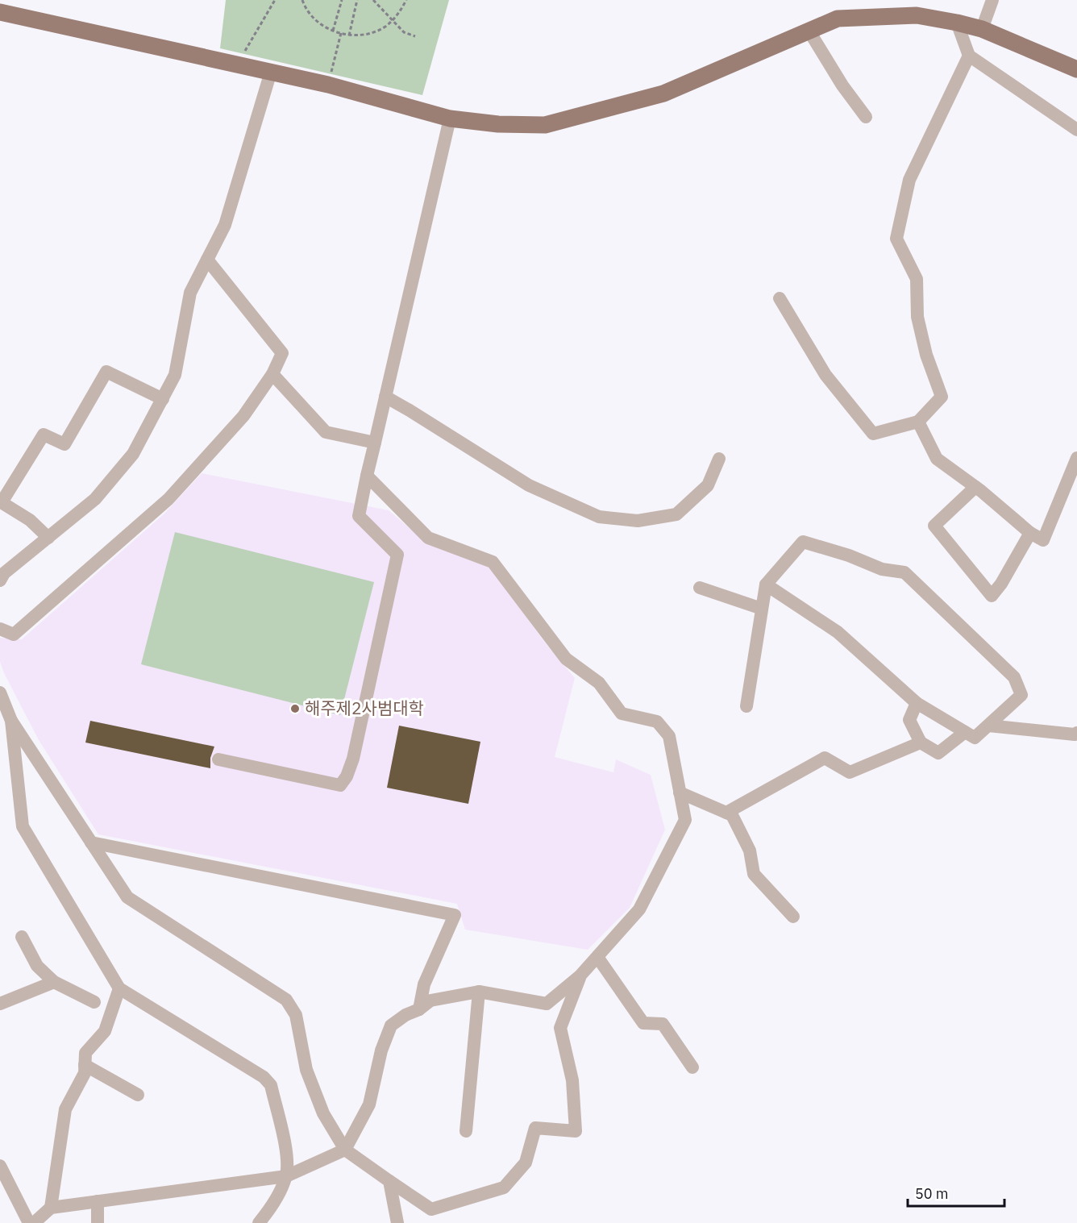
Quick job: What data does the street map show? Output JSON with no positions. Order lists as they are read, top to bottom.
{
  "places": ["해주제2사범대학"],
  "scale_bar": "50 m"
}
